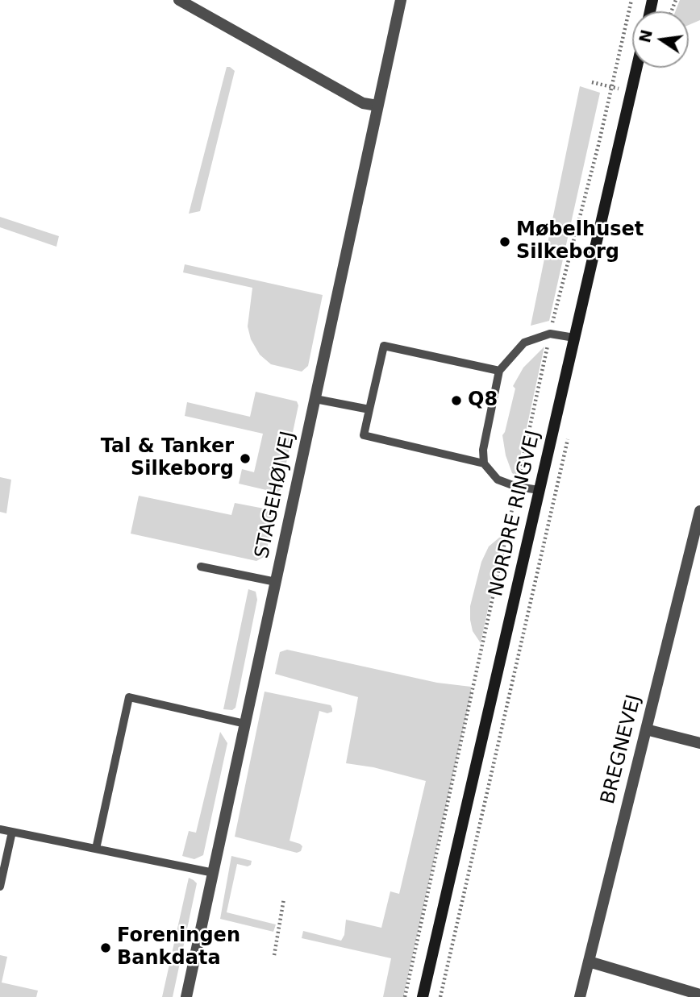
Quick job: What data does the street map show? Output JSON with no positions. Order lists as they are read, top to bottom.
{
  "streets": {
    "main road": ["NORDRE RINGVEJ"],
    "street": ["STAGEHØJVEJ", "BREGNEVEJ"]
  },
  "places": [
    "Møbelhuset Silkeborg",
    "Q8",
    "Tal & Tanker Silkeborg",
    "Foreningen Bankdata"
  ],
  "north": "left"
}
